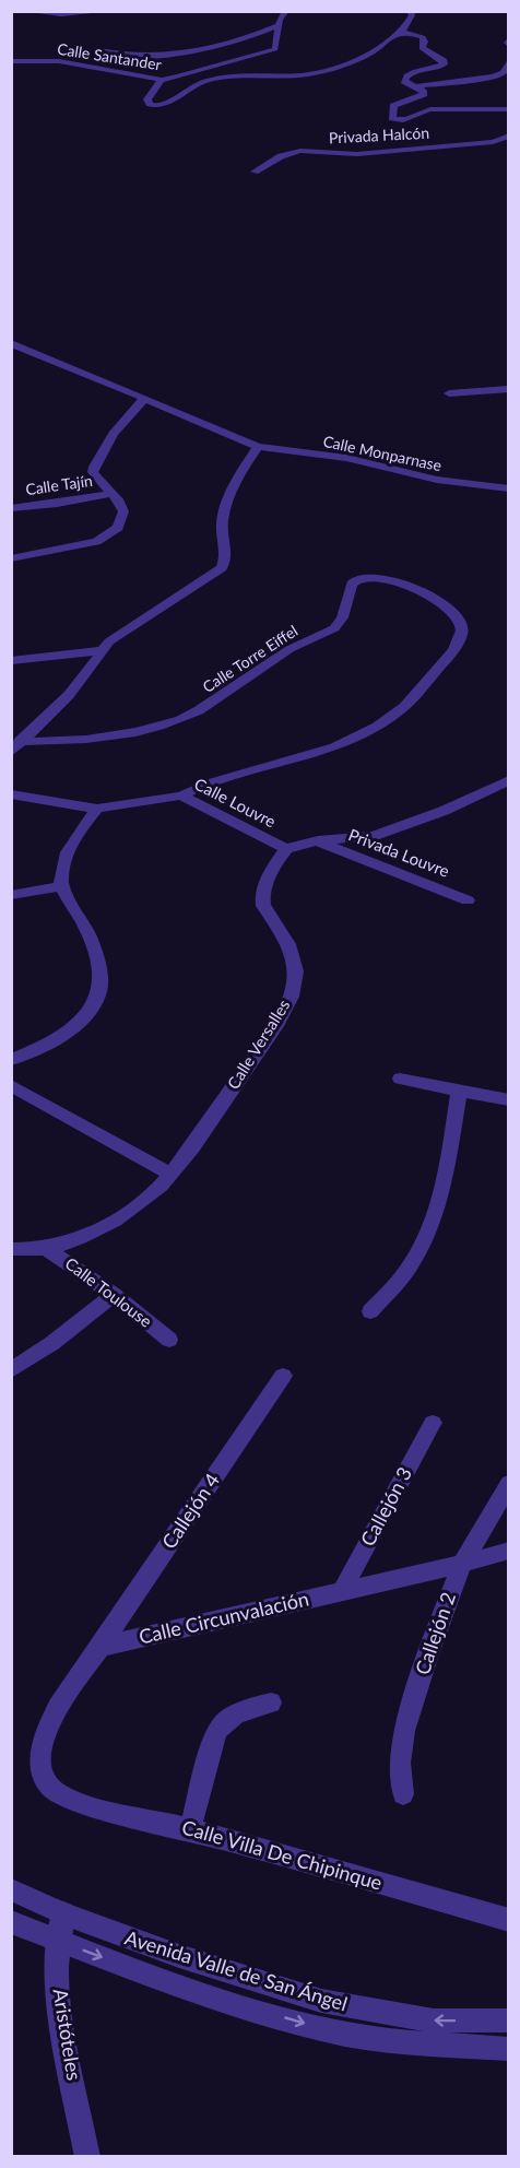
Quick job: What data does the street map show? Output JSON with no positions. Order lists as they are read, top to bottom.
{
  "streets": {
    "street": [
      "Calle Santander",
      "Privada Halcón",
      "Calle Monparnase",
      "Calle Tajín",
      "Calle Torre Eiffel",
      "Calle Louvre",
      "Privada Louvre",
      "Calle Versalles",
      "Calle Toulouse",
      "Callejón 3",
      "Callejón 4",
      "Calle Circunvalación",
      "Callejón 2",
      "Calle Villa De Chipinque",
      "Avenida Valle de San Ángel",
      "Aristóteles"
    ]
  },
  "crossings": [
    ["Calle Torre Eiffel", "Calle Louvre"],
    ["Calle Louvre", "Calle Versalles"],
    ["Calle Versalles", "Calle Toulouse"],
    ["Callejón 3", "Calle Circunvalación"],
    ["Callejón 4", "Calle Circunvalación"],
    ["Callejón 4", "Calle Villa De Chipinque"],
    ["Calle Circunvalación", "Callejón 2"],
    ["Calle Circunvalación", "Calle Villa De Chipinque"],
    ["Avenida Valle de San Ángel", "Aristóteles"]
  ]
}
